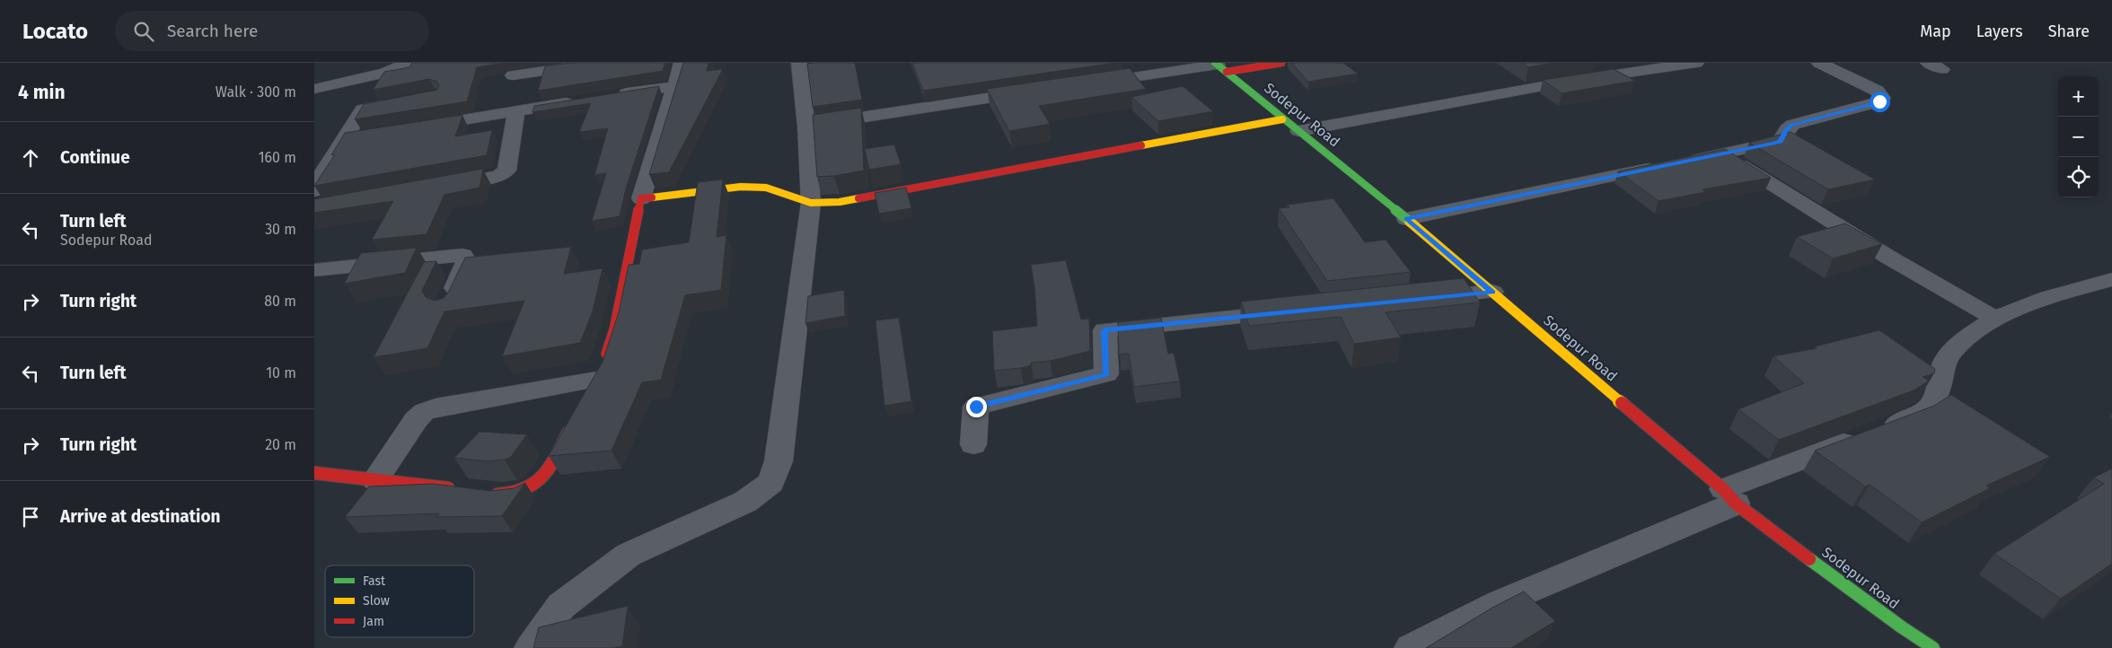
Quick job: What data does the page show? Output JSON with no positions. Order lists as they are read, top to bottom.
{
  "streets": {
    "street": ["Sodepur Road"]
  },
  "legend": ["Fast", "Slow", "Jam"],
  "page": {
    "header": "Locato",
    "search": "Search here",
    "nav": ["Map", "Layers", "Share"],
    "heading": ["4 min", "Walk · 300 m"],
    "map_buttons": ["+", "−"],
    "list": [
      ["Continue", "160 m"],
      ["Turn left", "Sodepur Road", "30 m"],
      ["Turn right", "80 m"],
      ["Turn left", "10 m"],
      ["Turn right", "20 m"],
      "Arrive at destination"
    ]
  }
}
